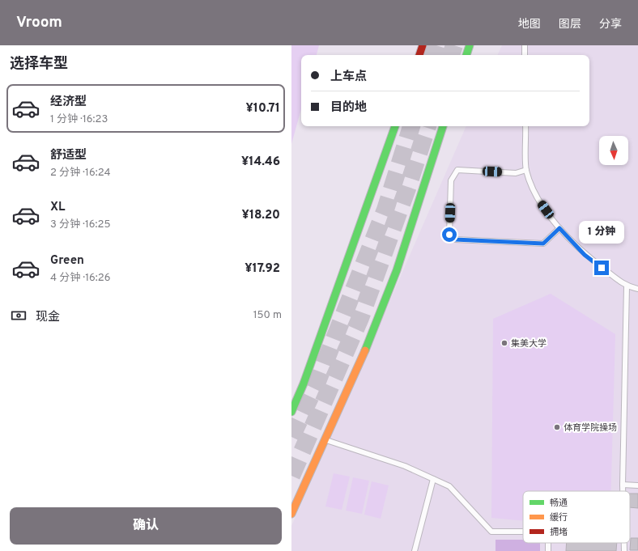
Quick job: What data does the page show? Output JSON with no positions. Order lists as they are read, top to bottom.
{
  "places": ["集美大学", "体育学院操场"],
  "legend": ["畅通", "缓行", "拥堵"],
  "north": "bottom",
  "page": {
    "header": "Vroom",
    "nav": ["地图", "图层", "分享"],
    "heading": "选择车型",
    "banner": ["上车点", "目的地"],
    "list": [
      {
        "name": "经济型",
        "note": "1 分钟 · 16:23",
        "value": "¥10.71"
      },
      {
        "name": "舒适型",
        "note": "2 分钟 · 16:24",
        "value": "¥14.46"
      },
      {
        "name": "XL",
        "note": "3 分钟 · 16:25",
        "value": "¥18.20"
      },
      {
        "name": "Green",
        "note": "4 分钟 · 16:26",
        "value": "¥17.92"
      }
    ],
    "bubble": "1 分钟",
    "pay": ["现金", "150 m"],
    "buttons": "确认"
  }
}
